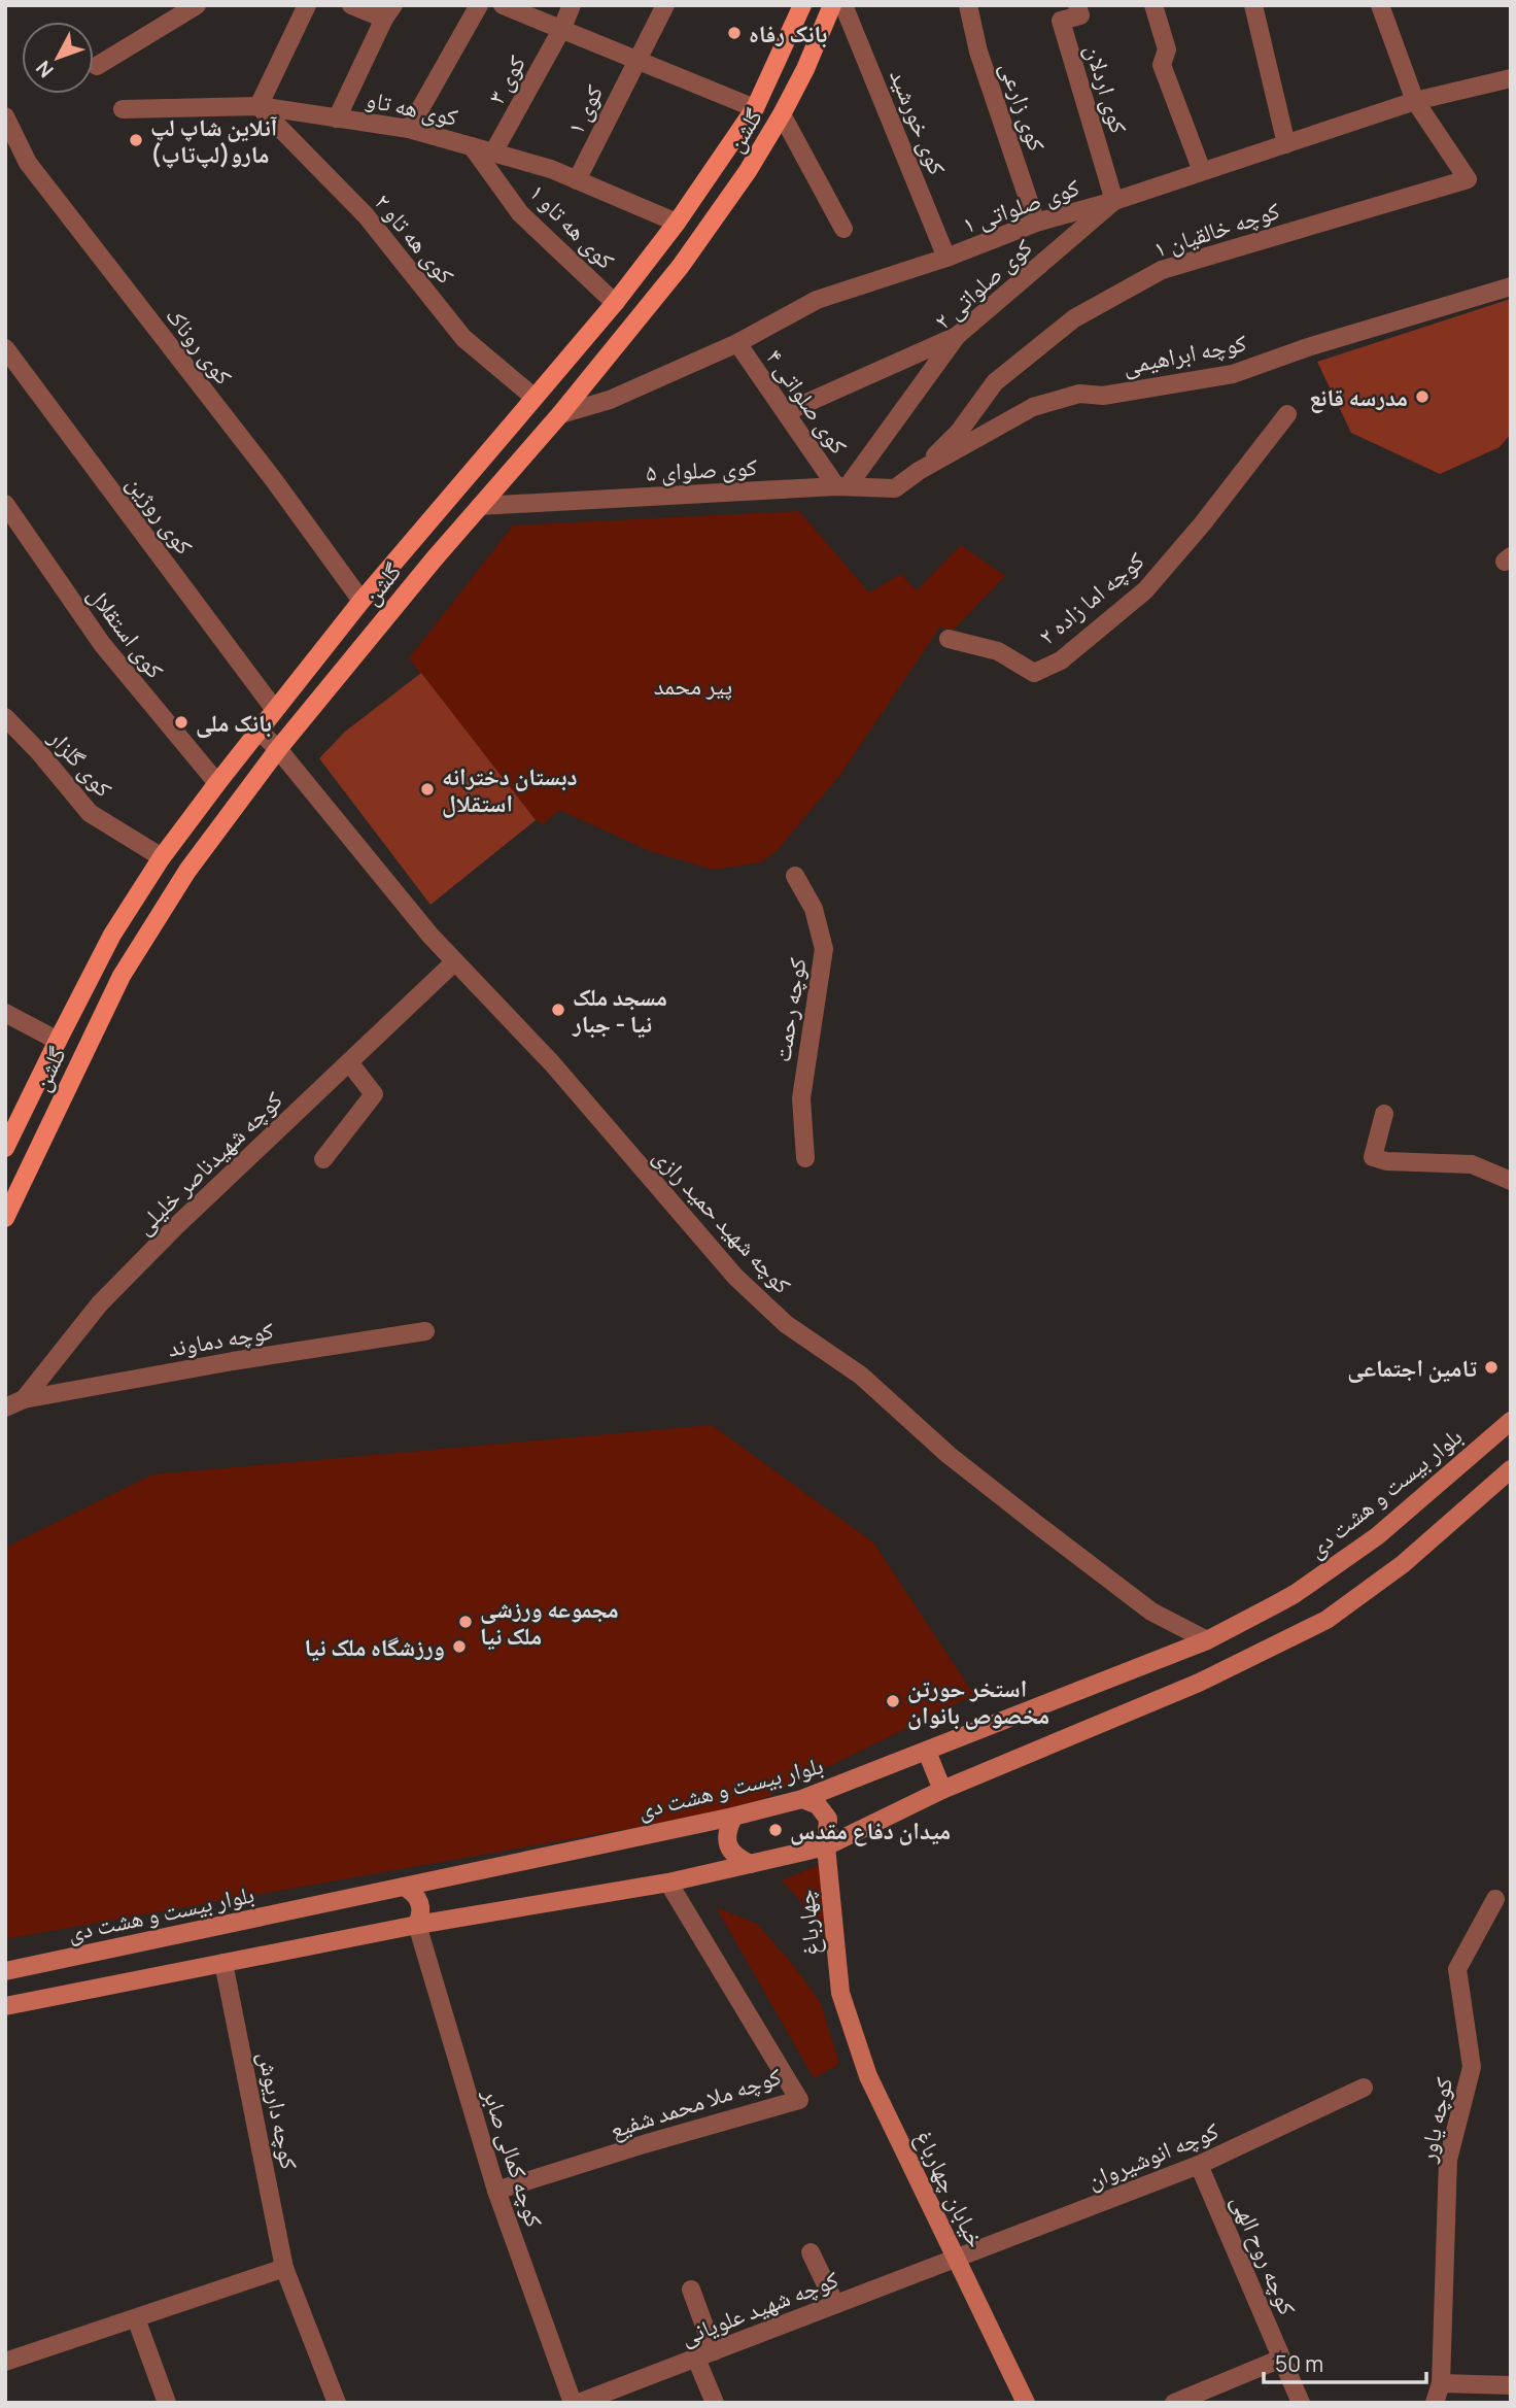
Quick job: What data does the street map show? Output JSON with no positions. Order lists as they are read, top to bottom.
{
  "streets": {
    "main road": [
      "گلشن",
      "بلوار بیست و هشت دی",
      "چهارباغ",
      "خیابان چهارباغ"
    ],
    "street": [
      "کوی ۳",
      "کوی اردلان",
      "کوی زارعی",
      "کوی هه تاو",
      "کوی ۱",
      "کوی خورشید",
      "کوی صلواتی ۱",
      "کوی هه تاو ۱",
      "کوچه خالقیان ۱",
      "کوی هه تاو ۲",
      "کوی صلواتی ۲",
      "کوی روناک",
      "کوچه ابراهیمی",
      "کوی صلواتی ۴",
      "کوی صلوای ۵",
      "کوی روژین",
      "کوچه اما زاده ۲",
      "کوی استقلال",
      "کوی گلزار",
      "کوچه رحمت",
      "کوچه شهیدناصر خلیلی",
      "کوچه شهید حمید رازی",
      "کوچه دماوند",
      "کوچه ملا محمد شفیع",
      "کوچه داریوش",
      "کوچه یاور",
      "کوچه انوشیروان",
      "کوچه کمالی صابر",
      "کوچه روح الهی",
      "کوچه شهید علویانی"
    ]
  },
  "crossings": [
    ["کوی ۳", "کوی هه تاو"],
    ["کوی اردلان", "کوی صلواتی ۱"],
    ["کوی اردلان", "کوی صلواتی ۲"],
    ["کوی زارعی", "کوی صلواتی ۱"],
    ["کوی هه تاو", "کوی ۱"],
    ["کوی هه تاو", "گلشن"],
    ["کوی هه تاو", "کوی هه تاو ۱"],
    ["کوی هه تاو", "کوی هه تاو ۲"],
    ["کوی خورشید", "کوی صلواتی ۱"],
    ["گلشن", "کوی صلواتی ۱"],
    ["گلشن", "کوی هه تاو ۱"],
    ["گلشن", "کوی هه تاو ۲"],
    ["گلشن", "کوی روناک"],
    ["گلشن", "کوی صلوای ۵"],
    ["گلشن", "کوی روژین"],
    ["گلشن", "کوی استقلال"],
    ["گلشن", "کوی گلزار"],
    ["گلشن", "کوچه شهید حمید رازی"],
    ["کوی صلواتی ۱", "کوچه خالقیان ۱"],
    ["کوی صلواتی ۱", "کوی صلواتی ۲"],
    ["کوی صلواتی ۱", "کوی صلواتی ۴"],
    ["کوچه خالقیان ۱", "کوچه ابراهیمی"],
    ["کوچه خالقیان ۱", "کوی صلوای ۵"],
    ["کوی صلواتی ۲", "کوی صلواتی ۴"],
    ["کوی صلواتی ۲", "کوی صلوای ۵"],
    ["کوچه ابراهیمی", "کوی صلوای ۵"],
    ["کوی صلواتی ۴", "کوی صلوای ۵"],
    ["کوچه شهیدناصر خلیلی", "کوچه شهید حمید رازی"],
    ["کوچه شهیدناصر خلیلی", "کوچه دماوند"],
    ["کوچه شهید حمید رازی", "بلوار بیست و هشت دی"],
    ["بلوار بیست و هشت دی", "چهارباغ"],
    ["چهارباغ", "خیابان چهارباغ"],
    ["کوچه ملا محمد شفیع", "کوچه کمالی صابر"],
    ["کوچه انوشیروان", "خیابان چهارباغ"],
    ["کوچه انوشیروان", "کوچه روح الهی"],
    ["کوچه انوشیروان", "کوچه شهید علویانی"],
    ["خیابان چهارباغ", "کوچه شهید علویانی"]
  ],
  "parks": ["پیر محمد"],
  "places": [
    "بانک رفاه",
    "آنلاین شاپ لپ مارو(لپ‌تاپ)",
    "مدرسه قانع",
    "بانک ملی",
    "دبستان دخترانه استقلال",
    "مسجد ملک نیا - جبار",
    "تامین اجتماعی",
    "مجموعه ورزشی ملک نیا",
    "ورزشگاه ملک نیا",
    "استخر حورتن مخصوص بانوان",
    "میدان دفاع مقدس"
  ],
  "scale_bar": "50 m",
  "north": "bottom left"
}
